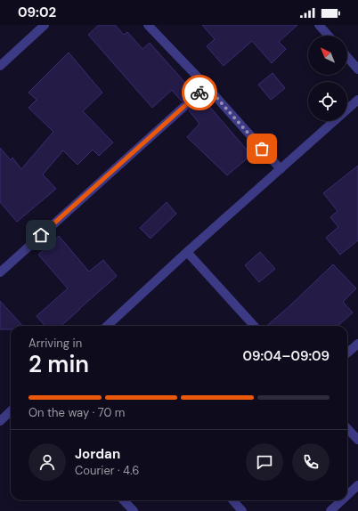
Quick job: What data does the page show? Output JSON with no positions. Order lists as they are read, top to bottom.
{
  "north": "top left",
  "page": {
    "status": "09:02",
    "heading": ["2 min", "Arriving in", "09:04–09:09"],
    "panel": ["Jordan", "Courier · 4.6"],
    "bar": "On the way · 70 m"
  }
}
